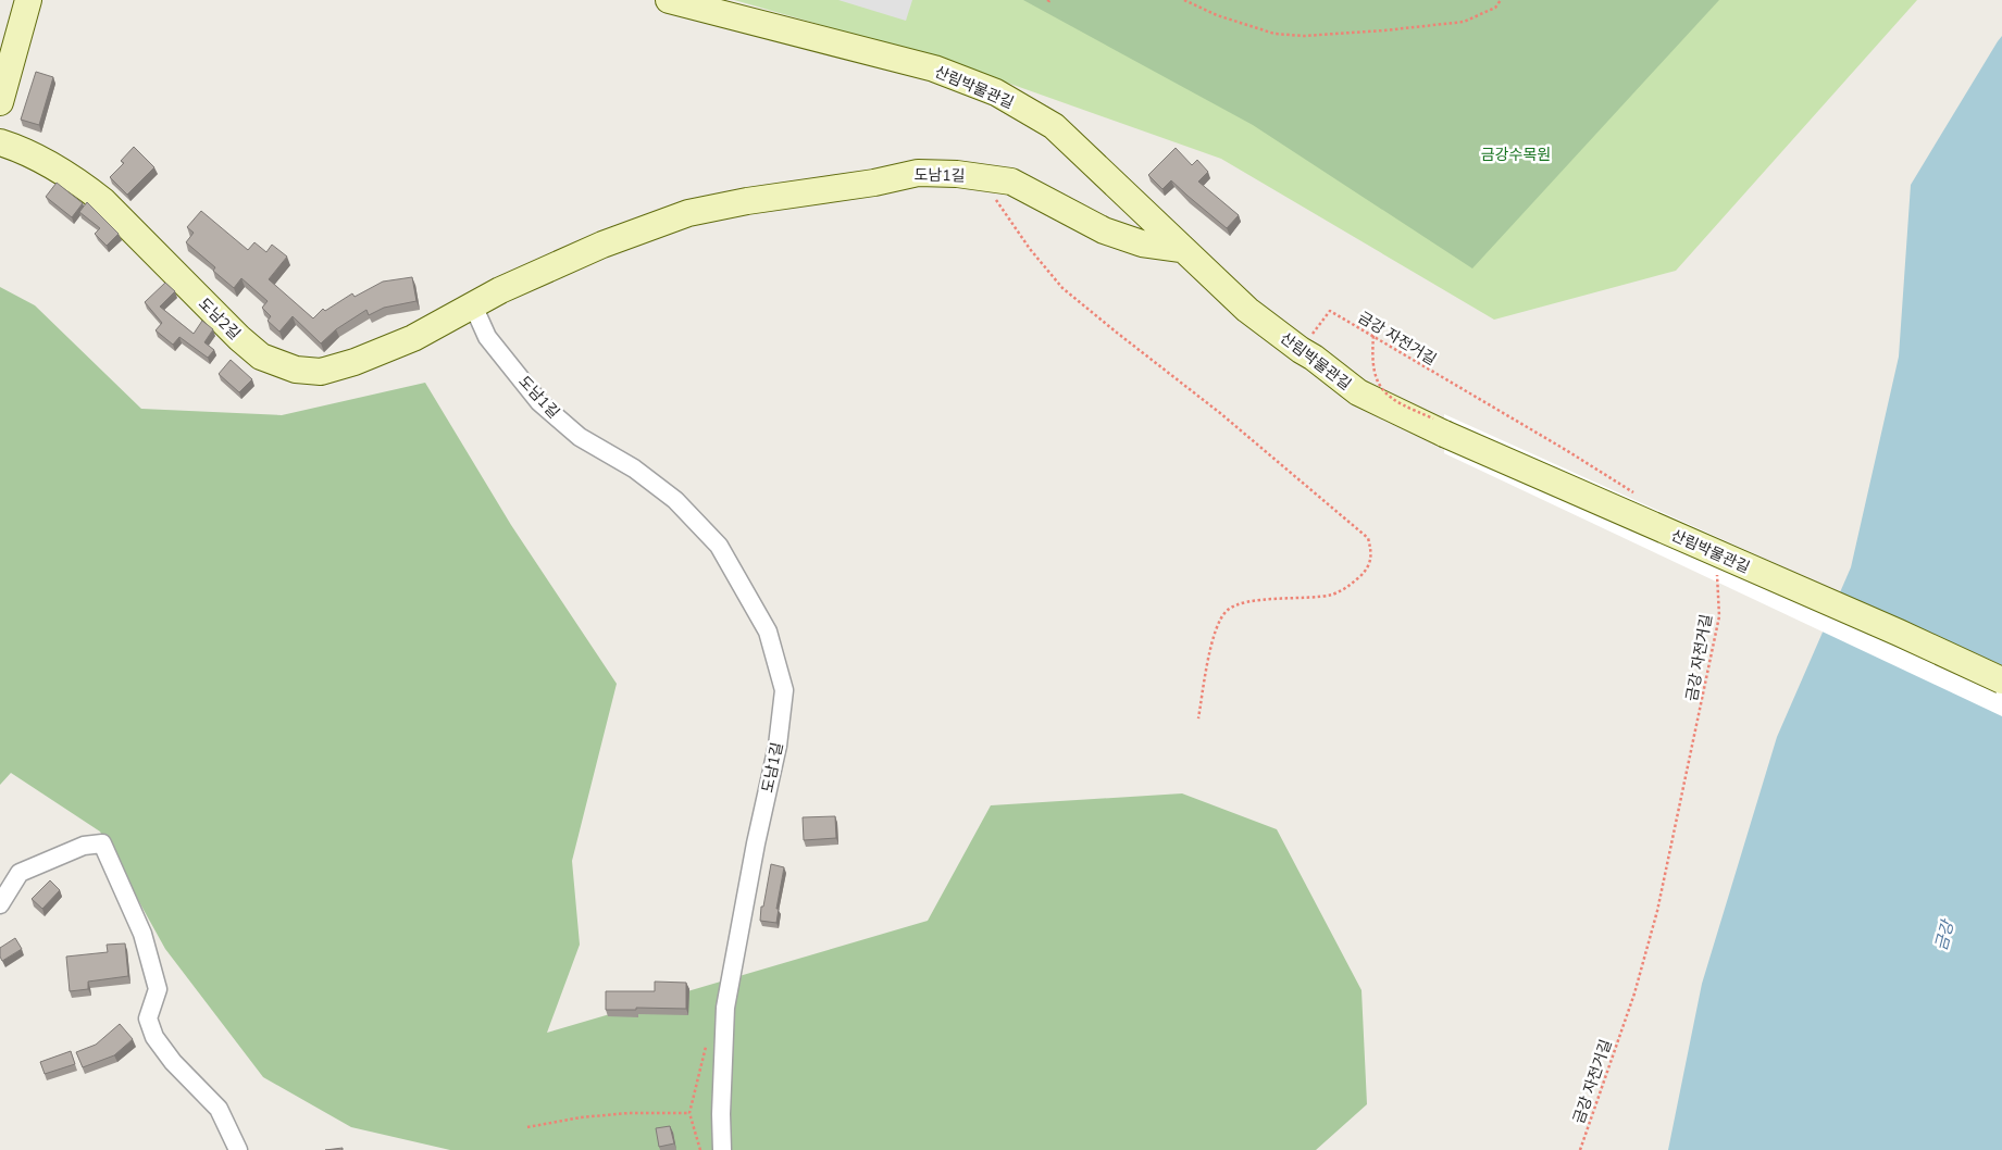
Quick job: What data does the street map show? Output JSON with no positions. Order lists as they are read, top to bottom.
{
  "streets": {
    "main road": ["산림박물관길", "도남1길", "도남2길"],
    "path": ["금강 자전거길"]
  },
  "crossings": [
    ["산림박물관길", "도남1길"],
    ["도남1길", "도남2길"]
  ],
  "water": ["금강"],
  "parks": ["금강수목원"]
}
